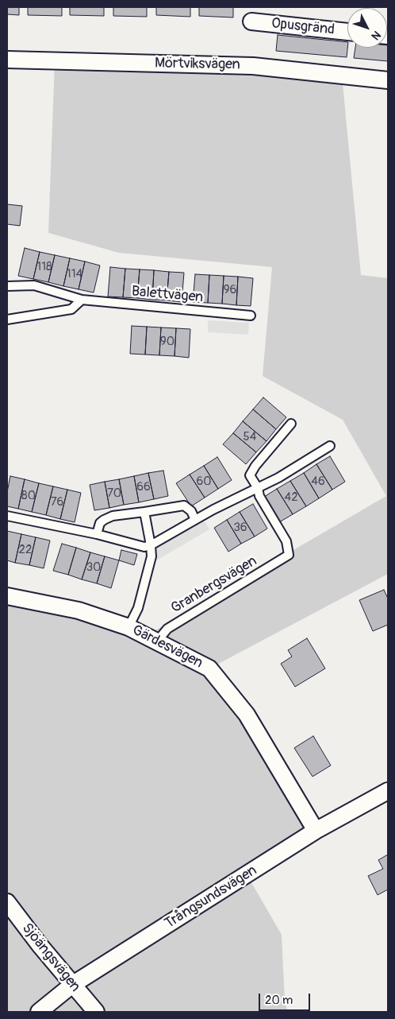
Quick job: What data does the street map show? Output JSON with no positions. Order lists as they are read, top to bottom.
{
  "streets": {
    "street": [
      "Opusgränd",
      "Mörtviksvägen",
      "Gärdesvägen",
      "Trångsundsvägen",
      "Sjöängsvägen"
    ],
    "lane": ["Balettvägen", "Granbergsvägen"]
  },
  "crossings": [
    ["Granbergsvägen", "Gärdesvägen"],
    ["Gärdesvägen", "Trångsundsvägen"],
    ["Trångsundsvägen", "Sjöängsvägen"]
  ],
  "house_numbers": [
    "118",
    "114",
    "96",
    "90",
    "54",
    "60",
    "46",
    "66",
    "70",
    "80",
    "42",
    "76",
    "36",
    "22",
    "30"
  ],
  "scale_bar": "20 m",
  "north": "bottom right"
}
